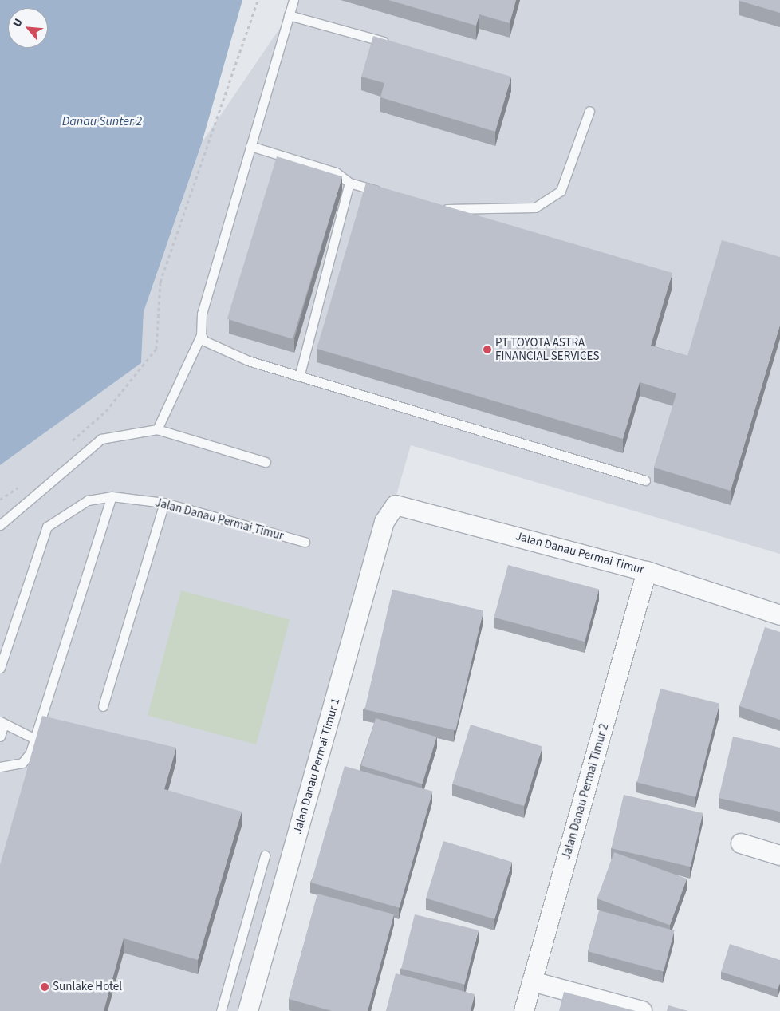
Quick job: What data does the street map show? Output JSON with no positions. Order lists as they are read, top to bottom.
{
  "streets": {
    "street": ["Jalan Danau Permai Timur", "Jalan Danau Permai Timur 1", "Jalan Danau Permai Timur 2"]
  },
  "crossings": [
    ["Jalan Danau Permai Timur", "Jalan Danau Permai Timur 1"],
    ["Jalan Danau Permai Timur", "Jalan Danau Permai Timur 2"]
  ],
  "water": ["Danau Sunter 2"],
  "places": ["PT TOYOTA ASTRA FINANCIAL SERVICES", "Sunlake Hotel"],
  "north": "top left"
}
